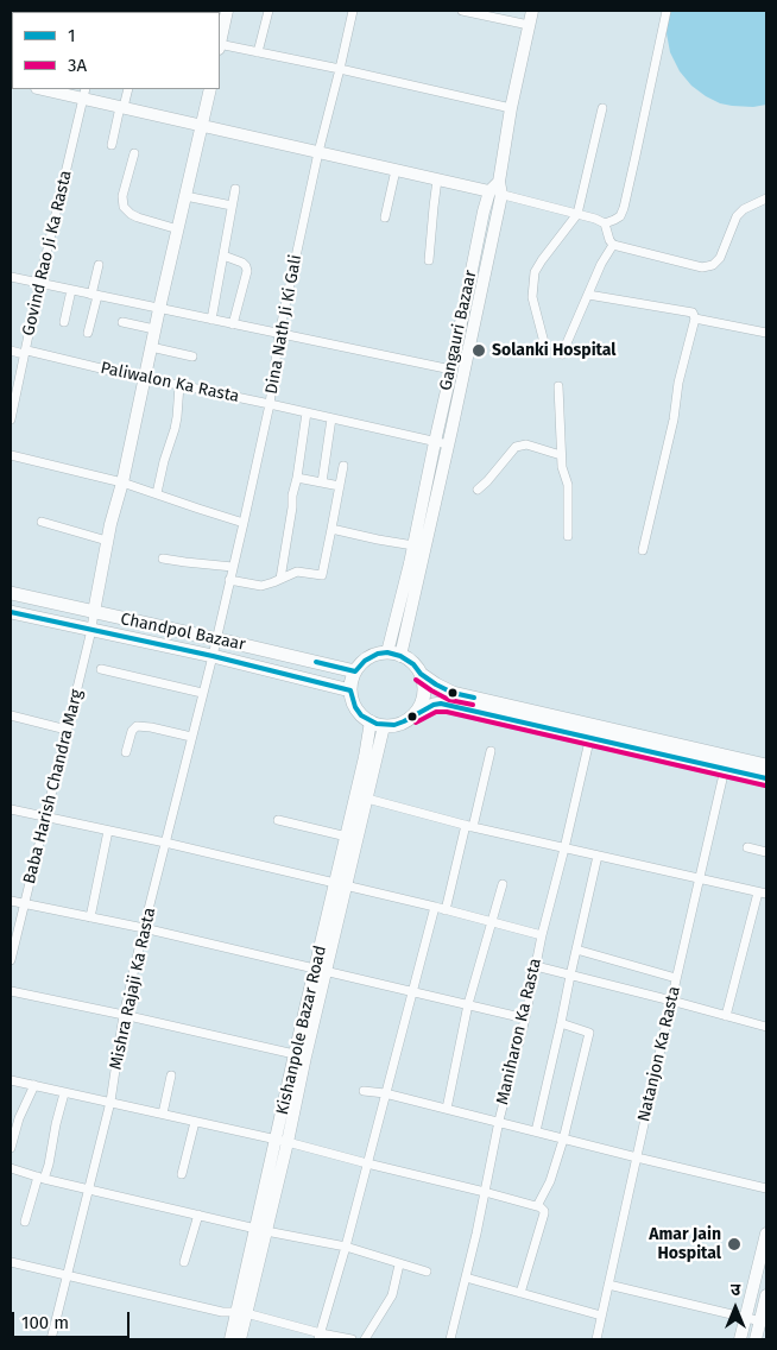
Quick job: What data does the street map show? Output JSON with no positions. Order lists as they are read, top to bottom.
{
  "streets": {
    "main road": ["Chandpol Bazaar"],
    "street": [
      "Govind Rao Ji Ka Rasta",
      "Dina Nath Ji Ki Gali",
      "Gangauri Bazaar",
      "Paliwalon Ka Rasta",
      "Baba Harish Chandra Marg",
      "Mishra Rajaji Ka Rasta",
      "Kishanpole Bazar Road",
      "Maniharon Ka Rasta",
      "Natanjon Ka Rasta"
    ]
  },
  "crossings": [
    ["Govind Rao Ji Ka Rasta", "Paliwalon Ka Rasta"],
    ["Dina Nath Ji Ki Gali", "Paliwalon Ka Rasta"],
    ["Dina Nath Ji Ki Gali", "Chandpol Bazaar"],
    ["Dina Nath Ji Ki Gali", "Mishra Rajaji Ka Rasta"],
    ["Gangauri Bazaar", "Paliwalon Ka Rasta"],
    ["Gangauri Bazaar", "Chandpol Bazaar"],
    ["Chandpol Bazaar", "Baba Harish Chandra Marg"],
    ["Chandpol Bazaar", "Mishra Rajaji Ka Rasta"]
  ],
  "places": ["Solanki Hospital", "Amar Jain Hospital"],
  "lines": ["transit line 1", "transit line 3A"],
  "legend": ["1", "3A"],
  "scale_bar": "100 m",
  "north": "top"
}
